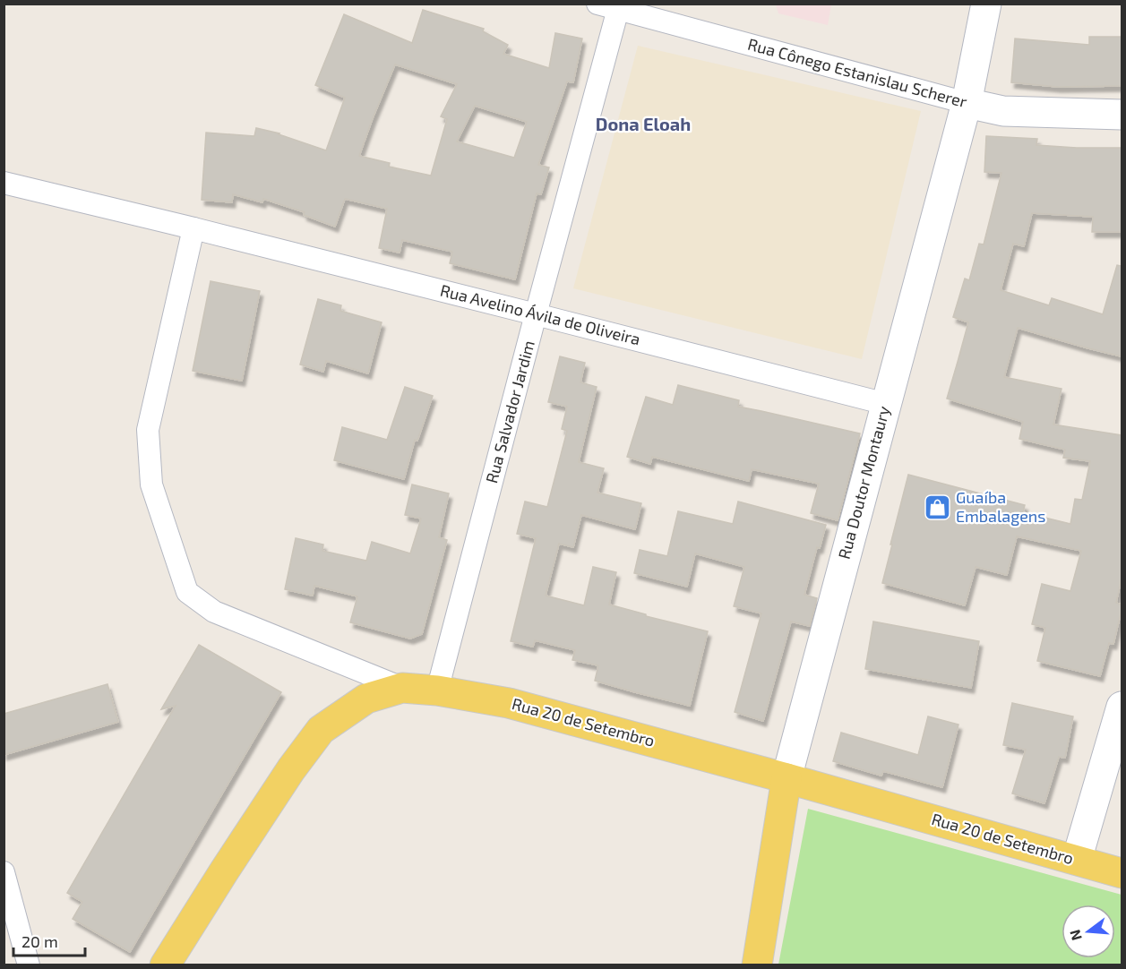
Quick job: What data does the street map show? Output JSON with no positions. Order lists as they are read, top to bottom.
{
  "streets": {
    "main road": ["Rua Cônego Estanislau Scherer", "Rua Doutor Montaury", "Rua 20 de Setembro"],
    "street": ["Rua Avelino Ávila de Oliveira", "Rua Salvador Jardim"]
  },
  "crossings": [
    ["Rua Cônego Estanislau Scherer", "Rua Salvador Jardim"],
    ["Rua Cônego Estanislau Scherer", "Rua Doutor Montaury"],
    ["Rua Avelino Ávila de Oliveira", "Rua Salvador Jardim"],
    ["Rua Avelino Ávila de Oliveira", "Rua Doutor Montaury"],
    ["Rua Salvador Jardim", "Rua 20 de Setembro"],
    ["Rua Doutor Montaury", "Rua 20 de Setembro"]
  ],
  "districts": ["Dona Eloah"],
  "places": {
    "shop": ["Guaíba Embalagens"]
  },
  "scale_bar": "20 m",
  "north": "left"
}
